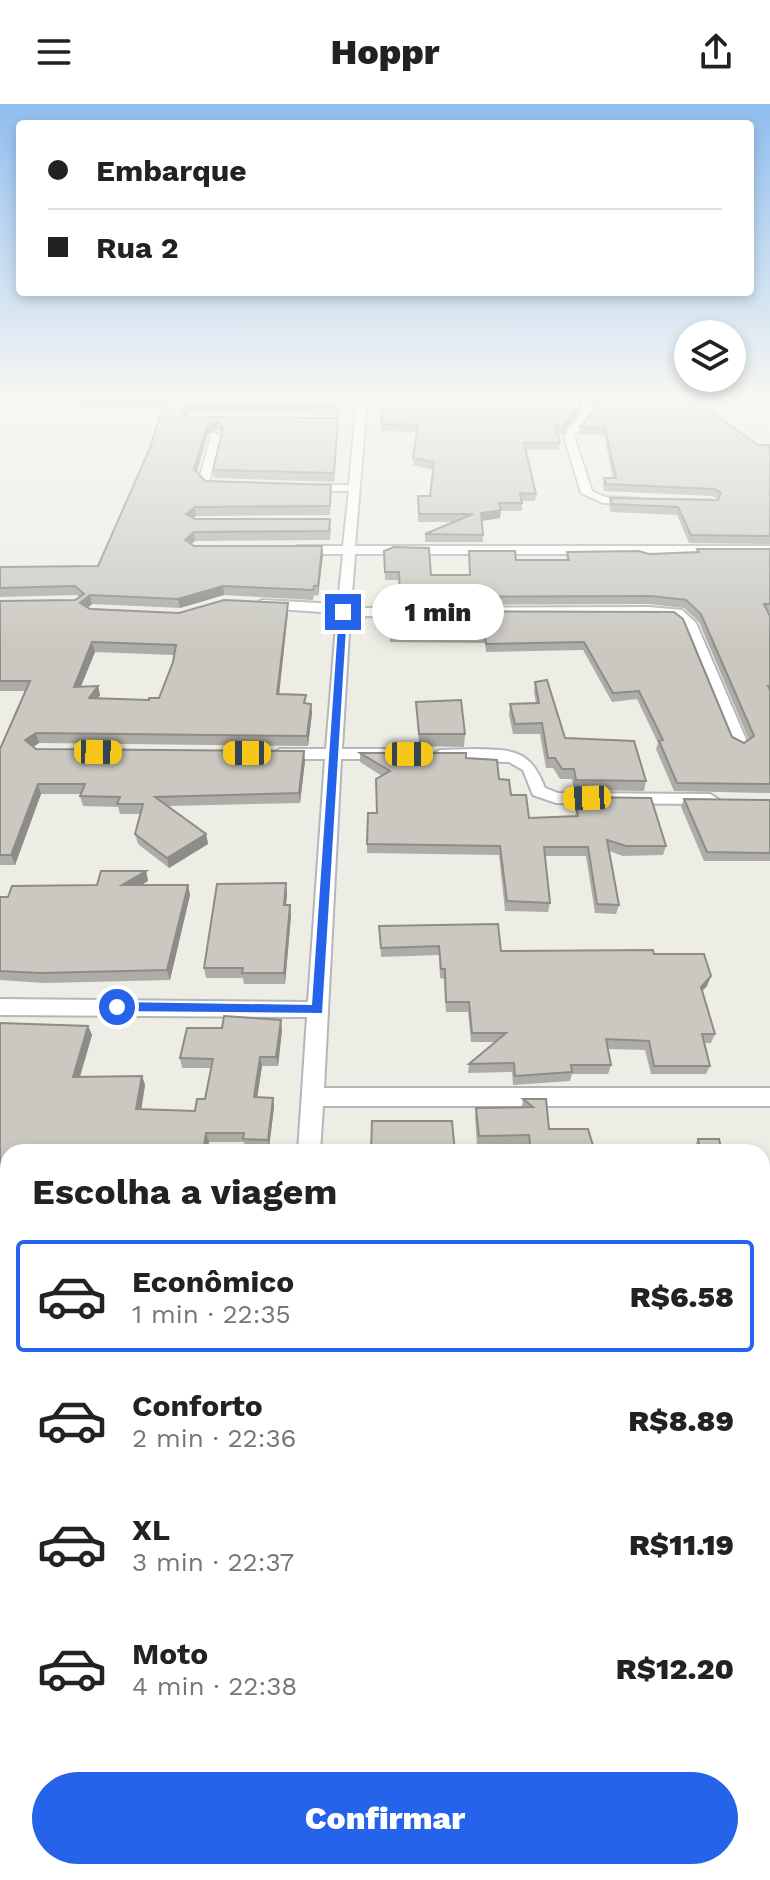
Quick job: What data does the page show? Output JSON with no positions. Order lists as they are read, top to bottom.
{
  "page": {
    "header": "Hoppr",
    "banner": ["Embarque", "Rua 2"],
    "bubble": "1 min",
    "heading": "Escolha a viagem",
    "list": [
      {
        "name": "Econômico",
        "note": "1 min · 22:35",
        "value": "R$6.58"
      },
      {
        "name": "Conforto",
        "note": "2 min · 22:36",
        "value": "R$8.89"
      },
      {
        "name": "XL",
        "note": "3 min · 22:37",
        "value": "R$11.19"
      },
      {
        "name": "Moto",
        "note": "4 min · 22:38",
        "value": "R$12.20"
      }
    ],
    "buttons": "Confirmar"
  }
}
